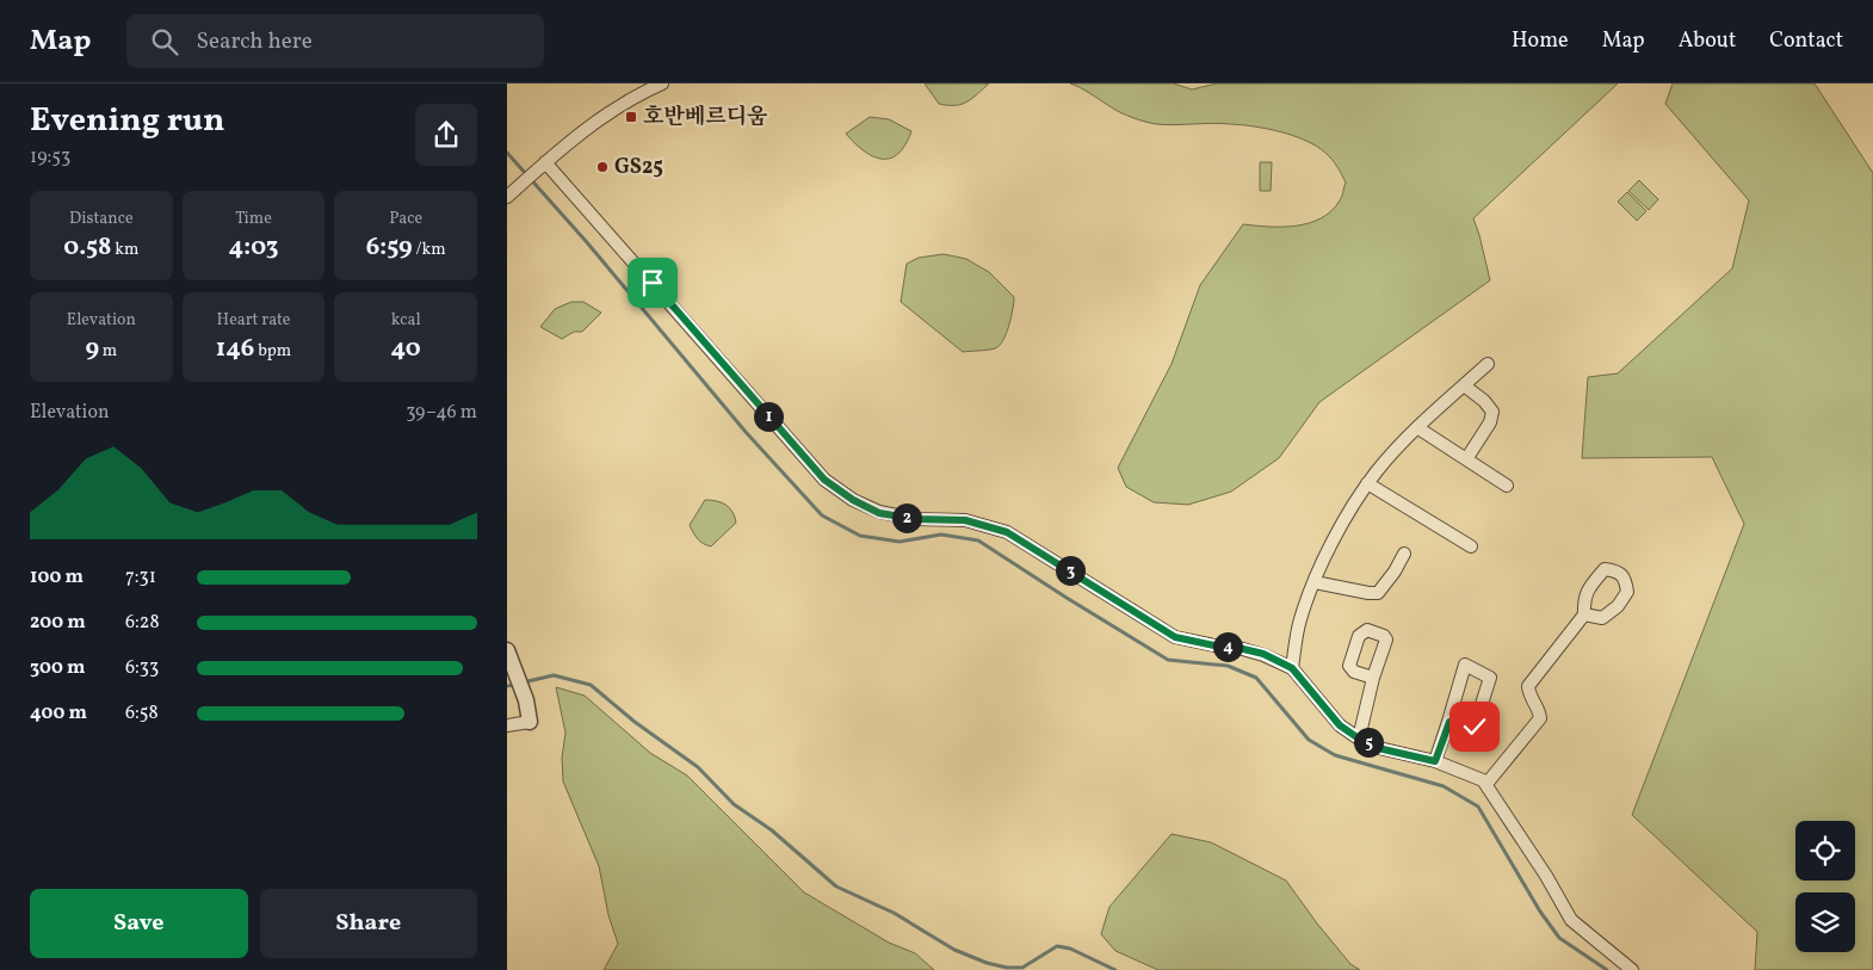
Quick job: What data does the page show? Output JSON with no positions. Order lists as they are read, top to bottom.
{
  "places": {
    "transit": ["호반베르디움"],
    "other": ["GS25"]
  },
  "page": {
    "header": "Map",
    "search": "Search here",
    "nav": [
      "Home",
      "Map",
      "About",
      "Contact"
    ],
    "heading": ["Evening run", "19:53"],
    "stats": [
      ["Distance", "0.58 km"],
      ["Time", "4:03"],
      ["Pace", "6:59 /km"],
      ["Elevation", "9 m"],
      ["Heart rate", "146 bpm"],
      ["kcal", "40"]
    ],
    "chart": ["Elevation", "39–46 m"],
    "pins": [
      "1",
      "2",
      "3",
      "4",
      "5"
    ],
    "list": [
      {
        "name": "100 m",
        "note": "7:31"
      },
      {
        "name": "200 m",
        "note": "6:28"
      },
      {
        "name": "300 m",
        "note": "6:33"
      },
      {
        "name": "400 m",
        "note": "6:58"
      }
    ],
    "buttons": ["Save", "Share"]
  }
}
